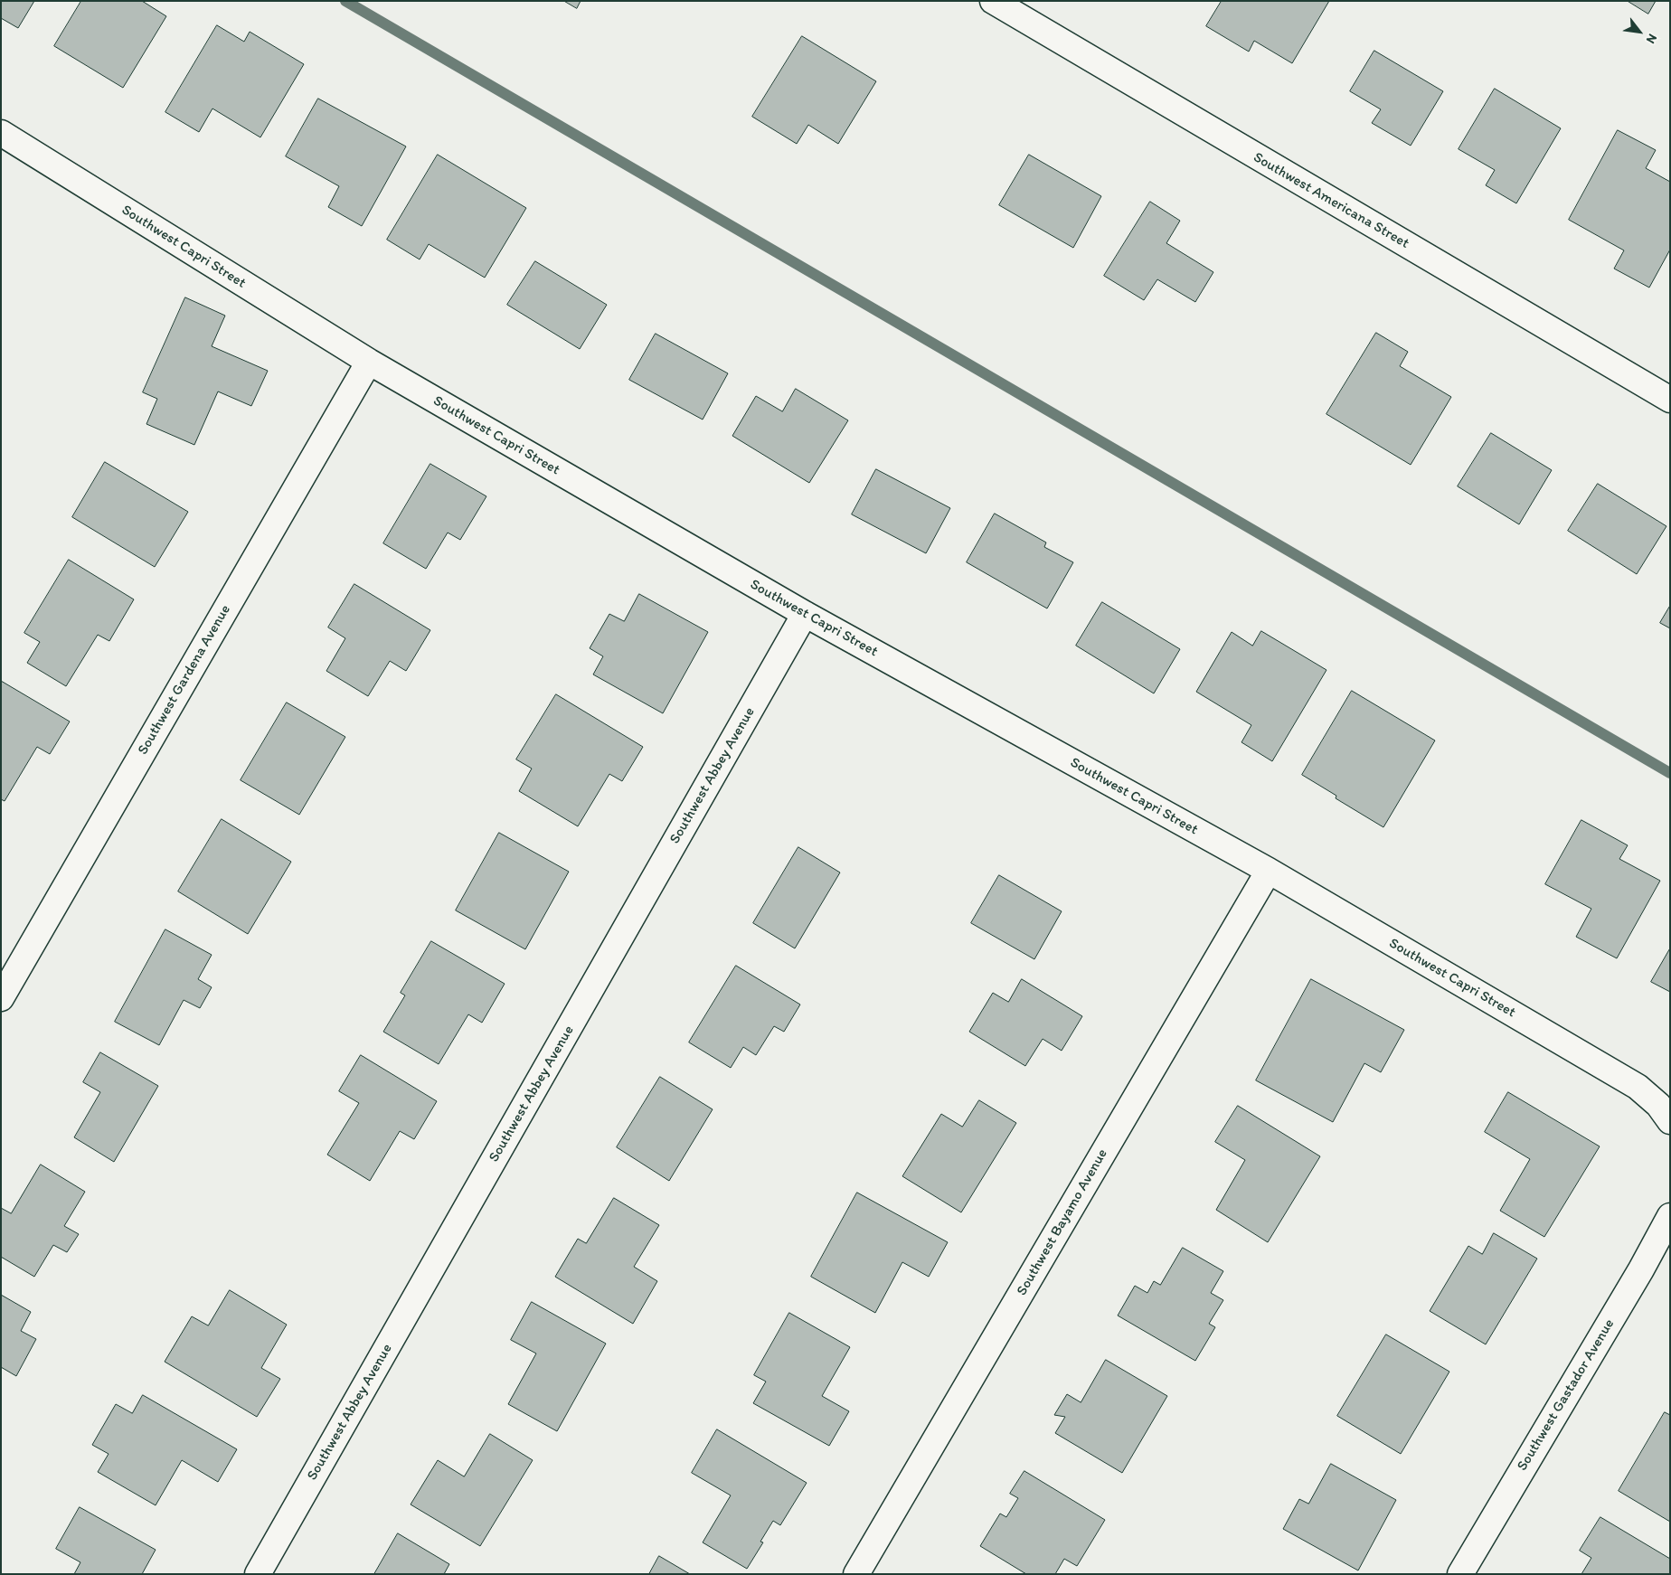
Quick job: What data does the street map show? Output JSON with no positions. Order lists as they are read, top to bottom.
{
  "streets": {
    "street": [
      "Southwest Americana Street",
      "Southwest Capri Street",
      "Southwest Gardena Avenue",
      "Southwest Abbey Avenue",
      "Southwest Bayamo Avenue",
      "Southwest Gastador Avenue"
    ]
  },
  "crossings": [
    ["Southwest Capri Street", "Southwest Gardena Avenue"],
    ["Southwest Capri Street", "Southwest Abbey Avenue"],
    ["Southwest Capri Street", "Southwest Bayamo Avenue"]
  ],
  "north": "bottom right"
}
